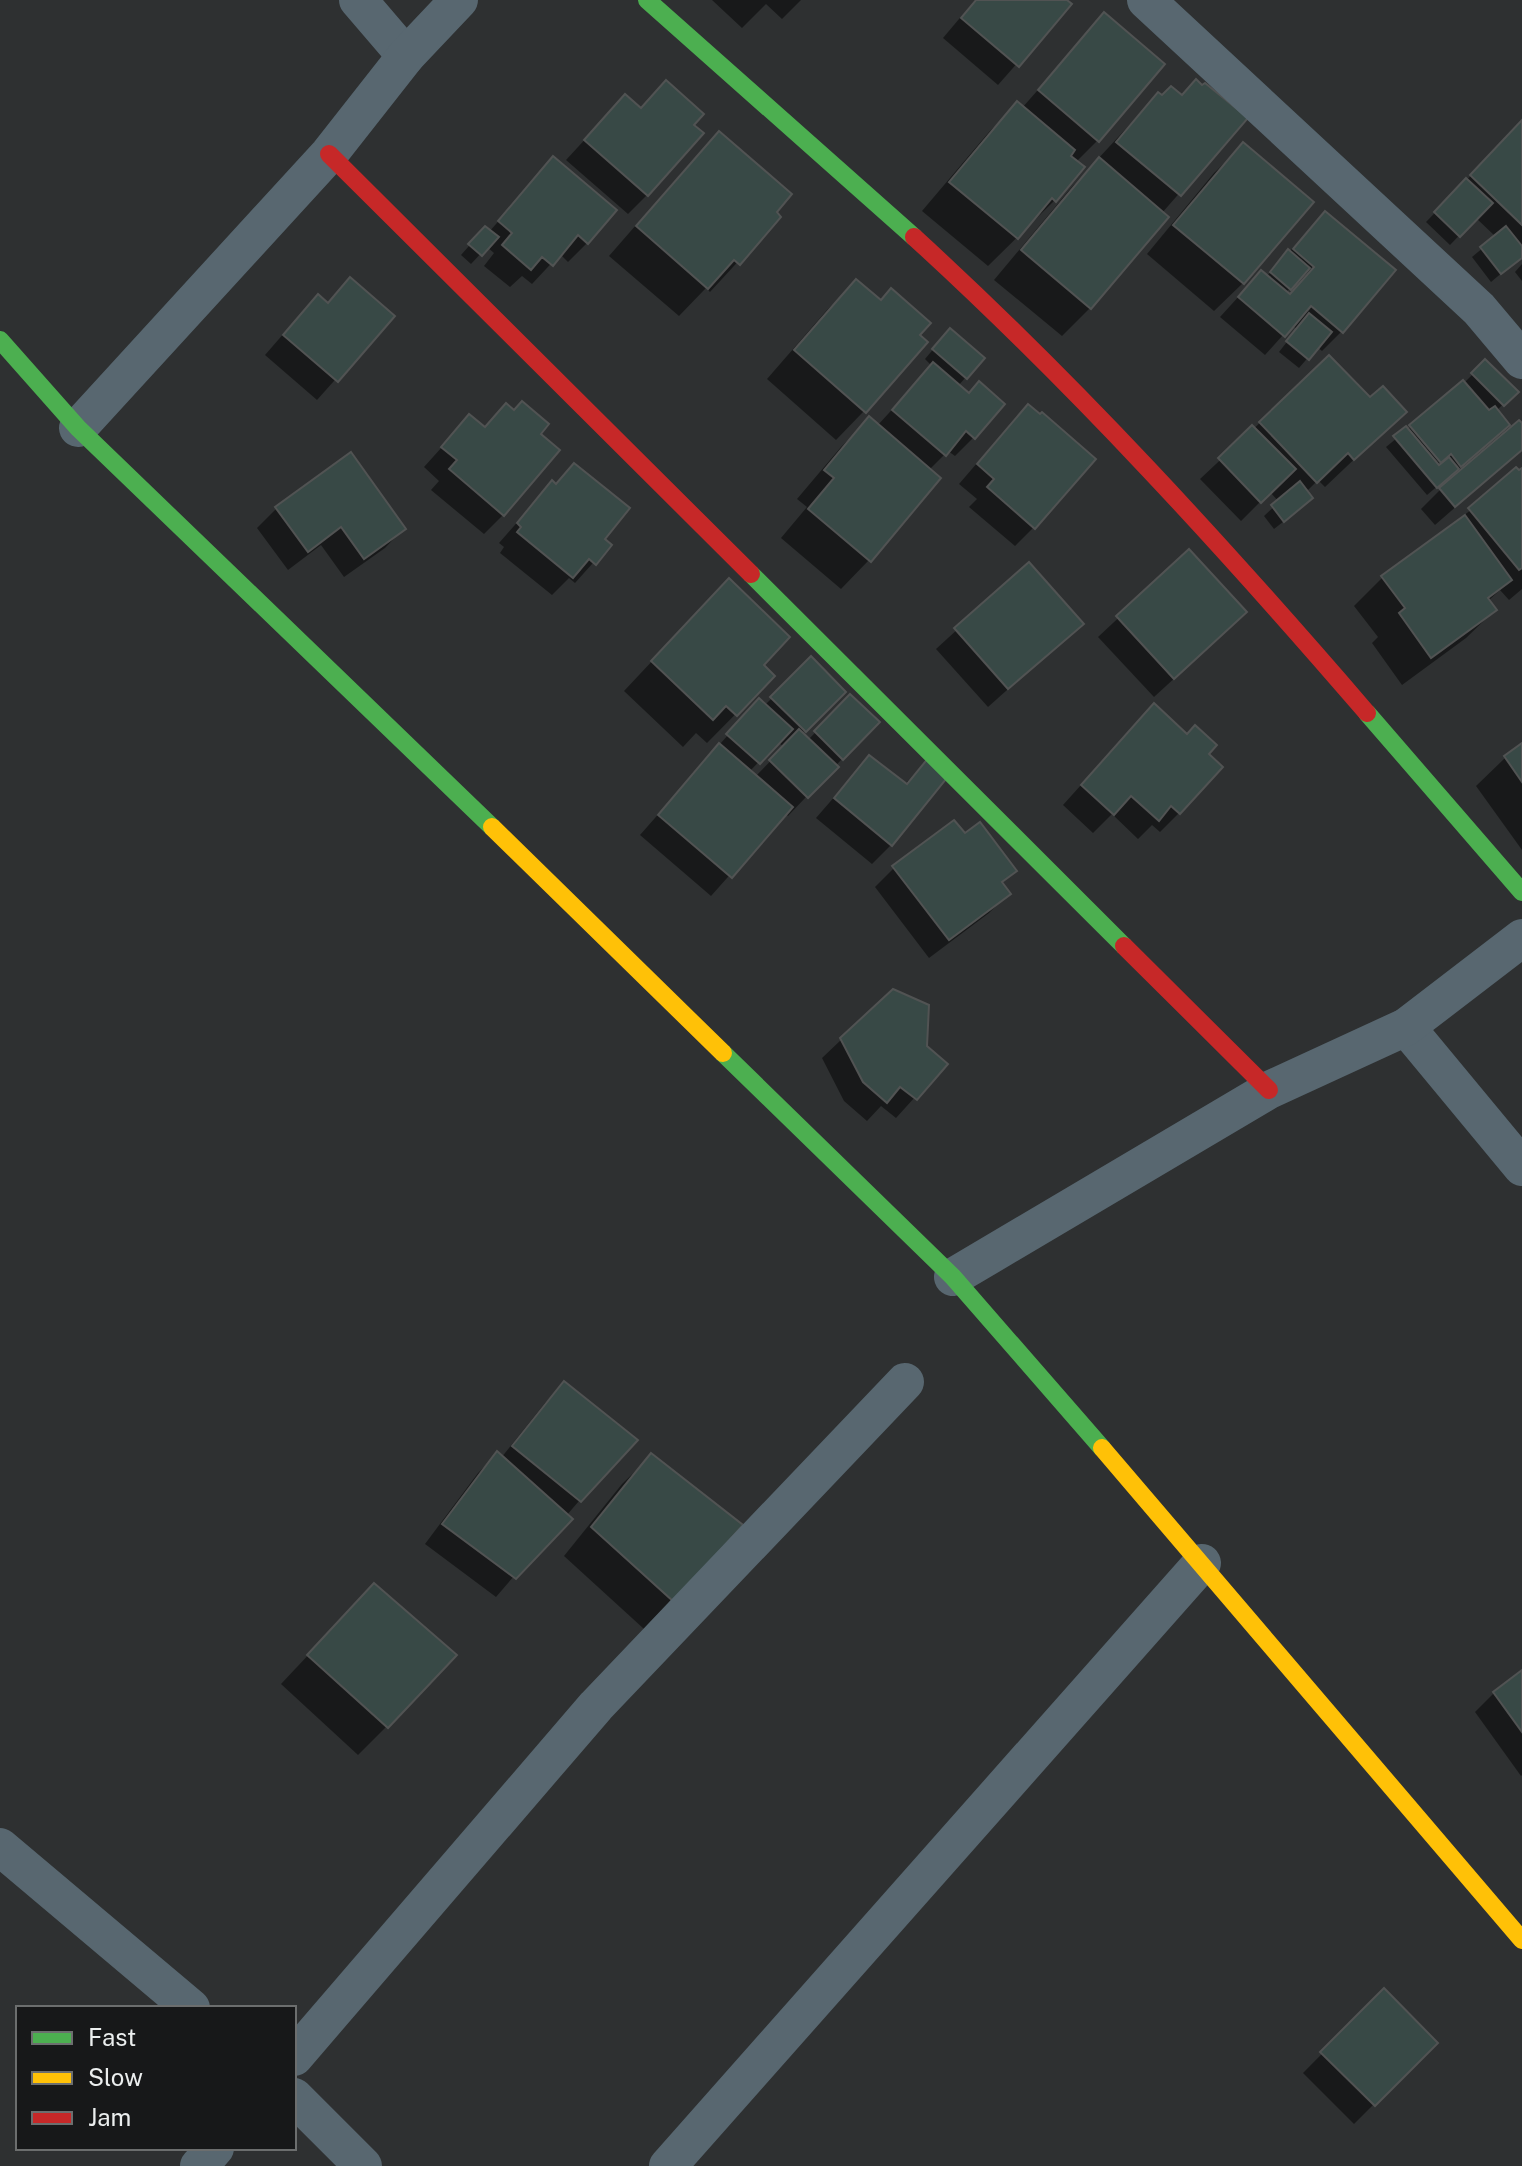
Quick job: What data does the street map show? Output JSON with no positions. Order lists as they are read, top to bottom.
{
  "legend": ["Fast", "Slow", "Jam"]
}
